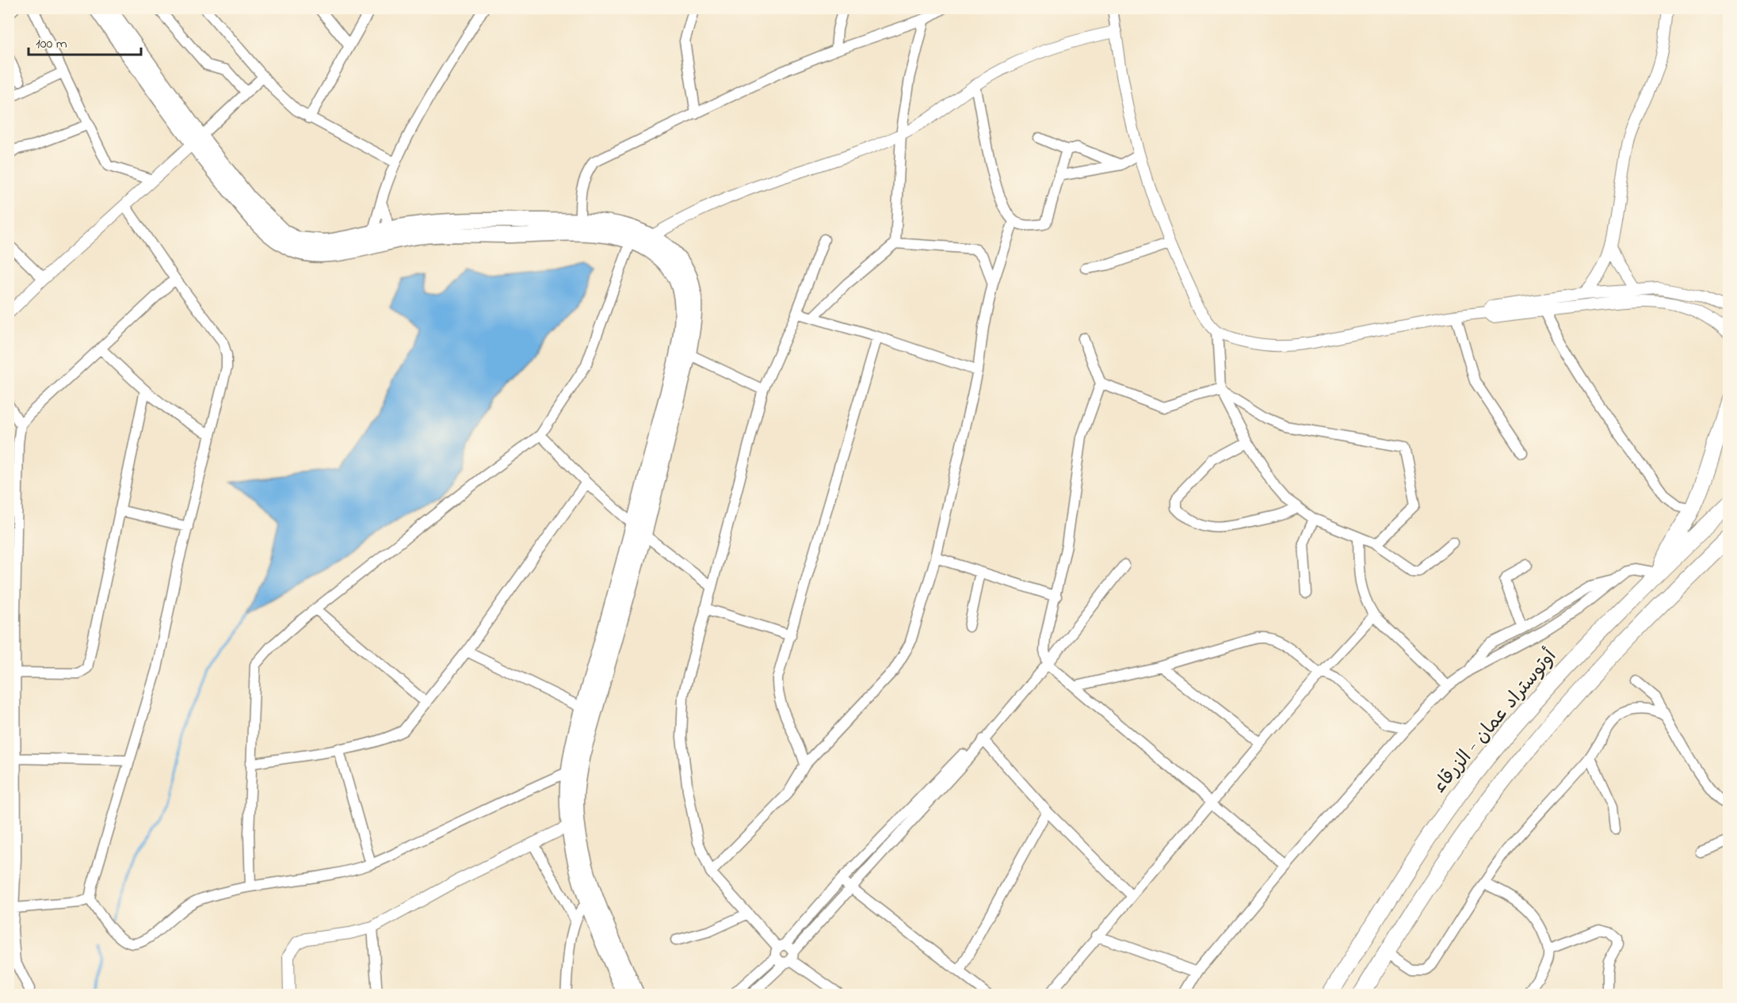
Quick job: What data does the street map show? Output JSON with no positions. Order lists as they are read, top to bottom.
{
  "streets": {
    "highway": ["أوتوستراد عمان - الزرقاء"]
  },
  "scale_bar": "100 m"
}
